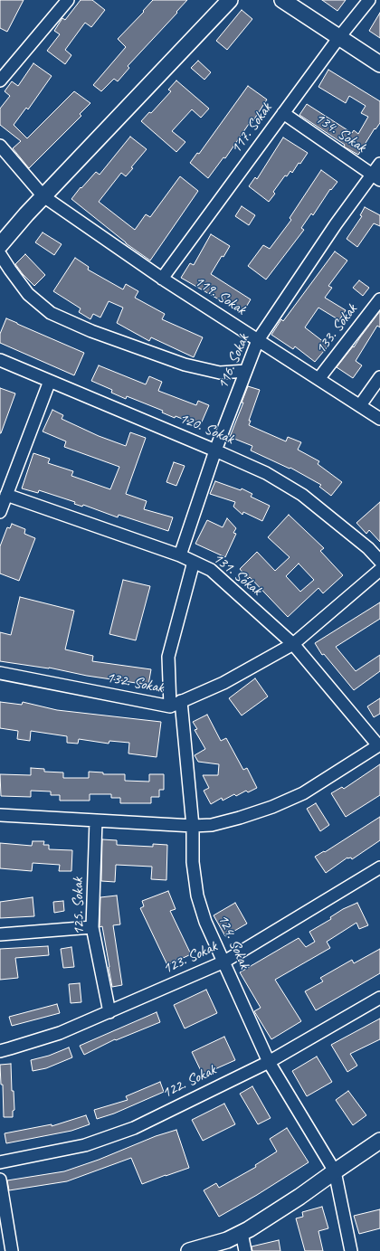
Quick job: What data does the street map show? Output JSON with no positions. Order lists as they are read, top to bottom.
{
  "streets": {
    "street": [
      "117. Sokak",
      "134. Sokak",
      "119. Sokak",
      "133. Sokak",
      "116. Sokak",
      "120. Sokak",
      "131. Sokak",
      "132. Sokak",
      "125. Sokak",
      "124. Sokak",
      "123. Sokak",
      "122. Sokak"
    ]
  },
  "crossings": [
    ["117. Sokak", "134. Sokak"],
    ["117. Sokak", "119. Sokak"],
    ["134. Sokak", "116. Sokak"],
    ["119. Sokak", "133. Sokak"],
    ["119. Sokak", "116. Sokak"],
    ["116. Sokak", "120. Sokak"],
    ["116. Sokak", "131. Sokak"],
    ["131. Sokak", "132. Sokak"],
    ["132. Sokak", "124. Sokak"],
    ["125. Sokak", "123. Sokak"],
    ["124. Sokak", "123. Sokak"],
    ["124. Sokak", "122. Sokak"]
  ]
}
